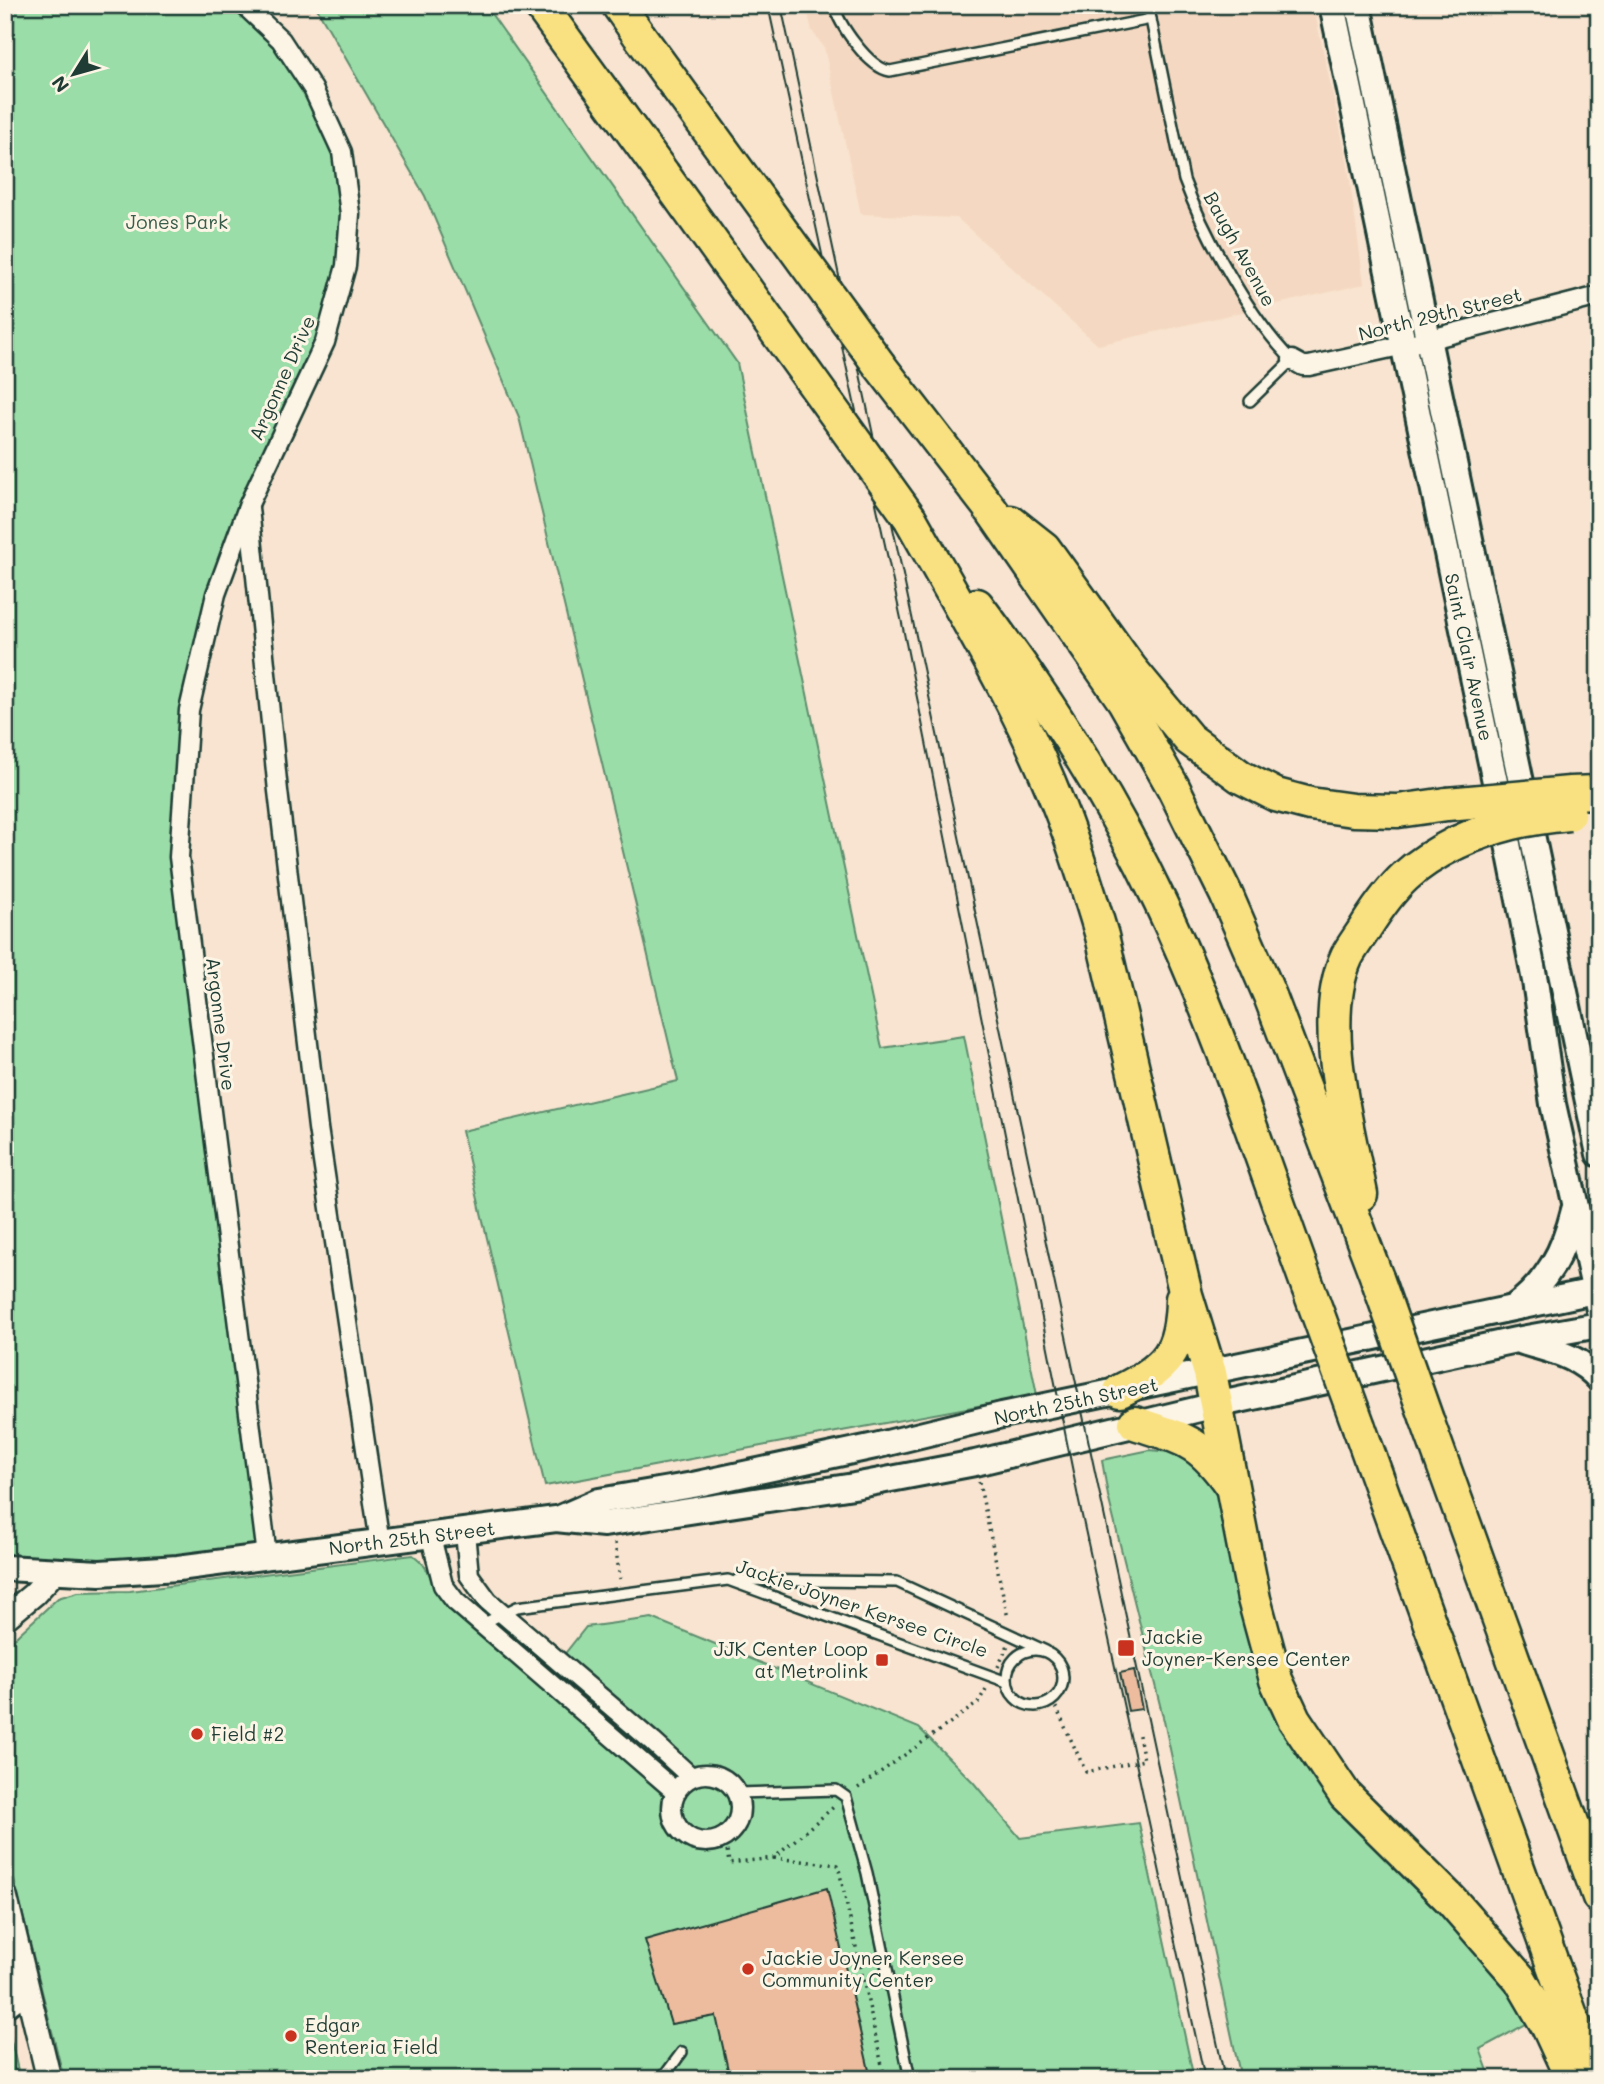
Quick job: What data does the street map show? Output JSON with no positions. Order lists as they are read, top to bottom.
{
  "streets": {
    "main road": ["Saint Clair Avenue", "North 25th Street"],
    "street": ["North 29th Street", "Argonne Drive"],
    "lane": ["Baugh Avenue", "Jackie Joyner Kersee Circle"]
  },
  "crossings": [
    ["Baugh Avenue", "North 29th Street"],
    ["North 29th Street", "Saint Clair Avenue"],
    ["Argonne Drive", "North 25th Street"],
    ["Saint Clair Avenue", "North 25th Street"]
  ],
  "parks": ["Jones Park"],
  "places": {
    "transit": ["Jackie Joyner-Kersee Center", "JJK Center Loop at Metrolink"],
    "other": ["Field #2", "Jackie Joyner Kersee Community Center", "Edgar Renteria Field"]
  },
  "north": "bottom left"
}
